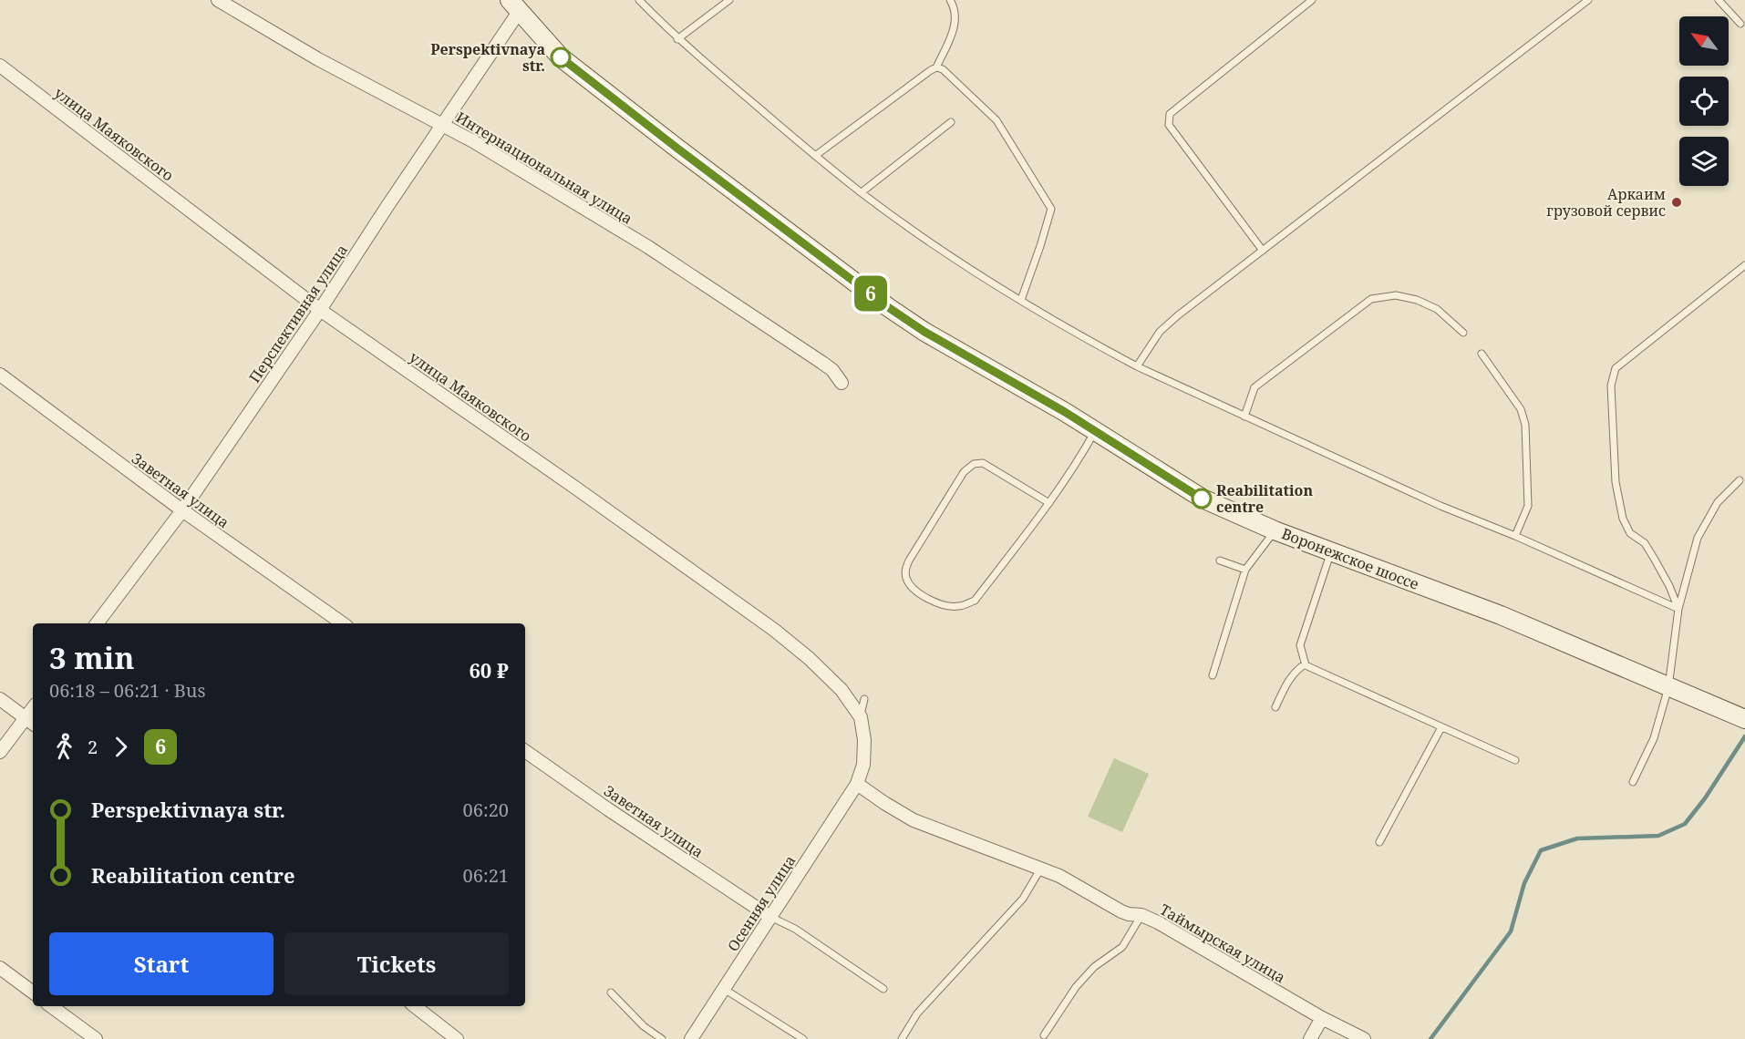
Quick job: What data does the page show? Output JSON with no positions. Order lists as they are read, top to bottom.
{
  "streets": {
    "main road": ["Воронежское шоссе"],
    "street": [
      "улица Маяковского",
      "Интернациональная улица",
      "Перспективная улица",
      "Заветная улица",
      "Осенняя улица",
      "Таймырская улица"
    ]
  },
  "crossings": [
    ["улица Маяковского", "Перспективная улица"],
    ["улица Маяковского", "Осенняя улица"],
    ["улица Маяковского", "Таймырская улица"],
    ["Интернациональная улица", "Перспективная улица"],
    ["Перспективная улица", "Заветная улица"],
    ["Перспективная улица", "Воронежское шоссе"],
    ["Заветная улица", "Осенняя улица"],
    ["Осенняя улица", "Таймырская улица"]
  ],
  "places": ["Perspektivnaya str.", "Аркаим грузовой сервис", "Reabilitation centre"],
  "lines": ["bus line 6"],
  "north": "top left",
  "page": {
    "on_map": "6",
    "heading": ["3 min", "06:18 – 06:21 · Bus", "60 ₽"],
    "legs": ["2", "6"],
    "list": [
      {
        "name": "Perspektivnaya str.",
        "value": "06:20"
      },
      {
        "name": "Reabilitation centre",
        "value": "06:21"
      }
    ],
    "buttons": ["Start", "Tickets"]
  }
}
